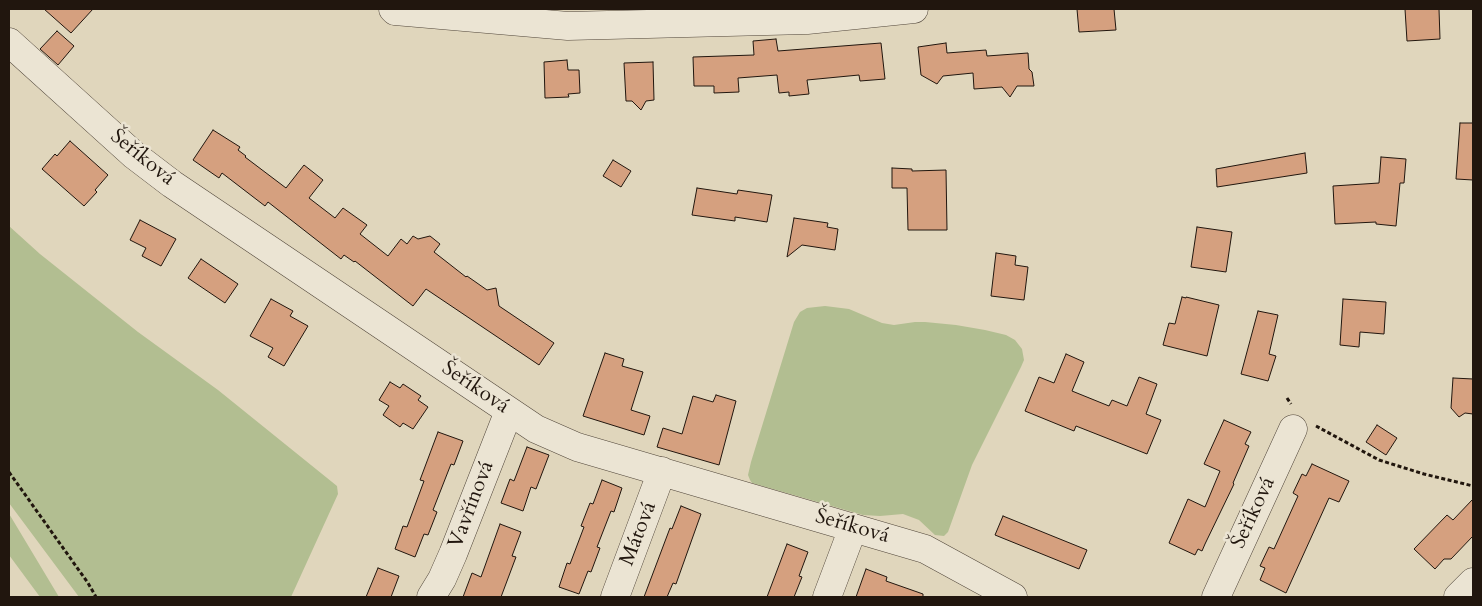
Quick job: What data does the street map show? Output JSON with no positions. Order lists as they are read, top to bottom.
{
  "streets": {
    "street": ["Šeříková", "Vavřínová", "Mátová"]
  },
  "crossings": [
    ["Šeříková", "Vavřínová"],
    ["Šeříková", "Mátová"]
  ]
}
